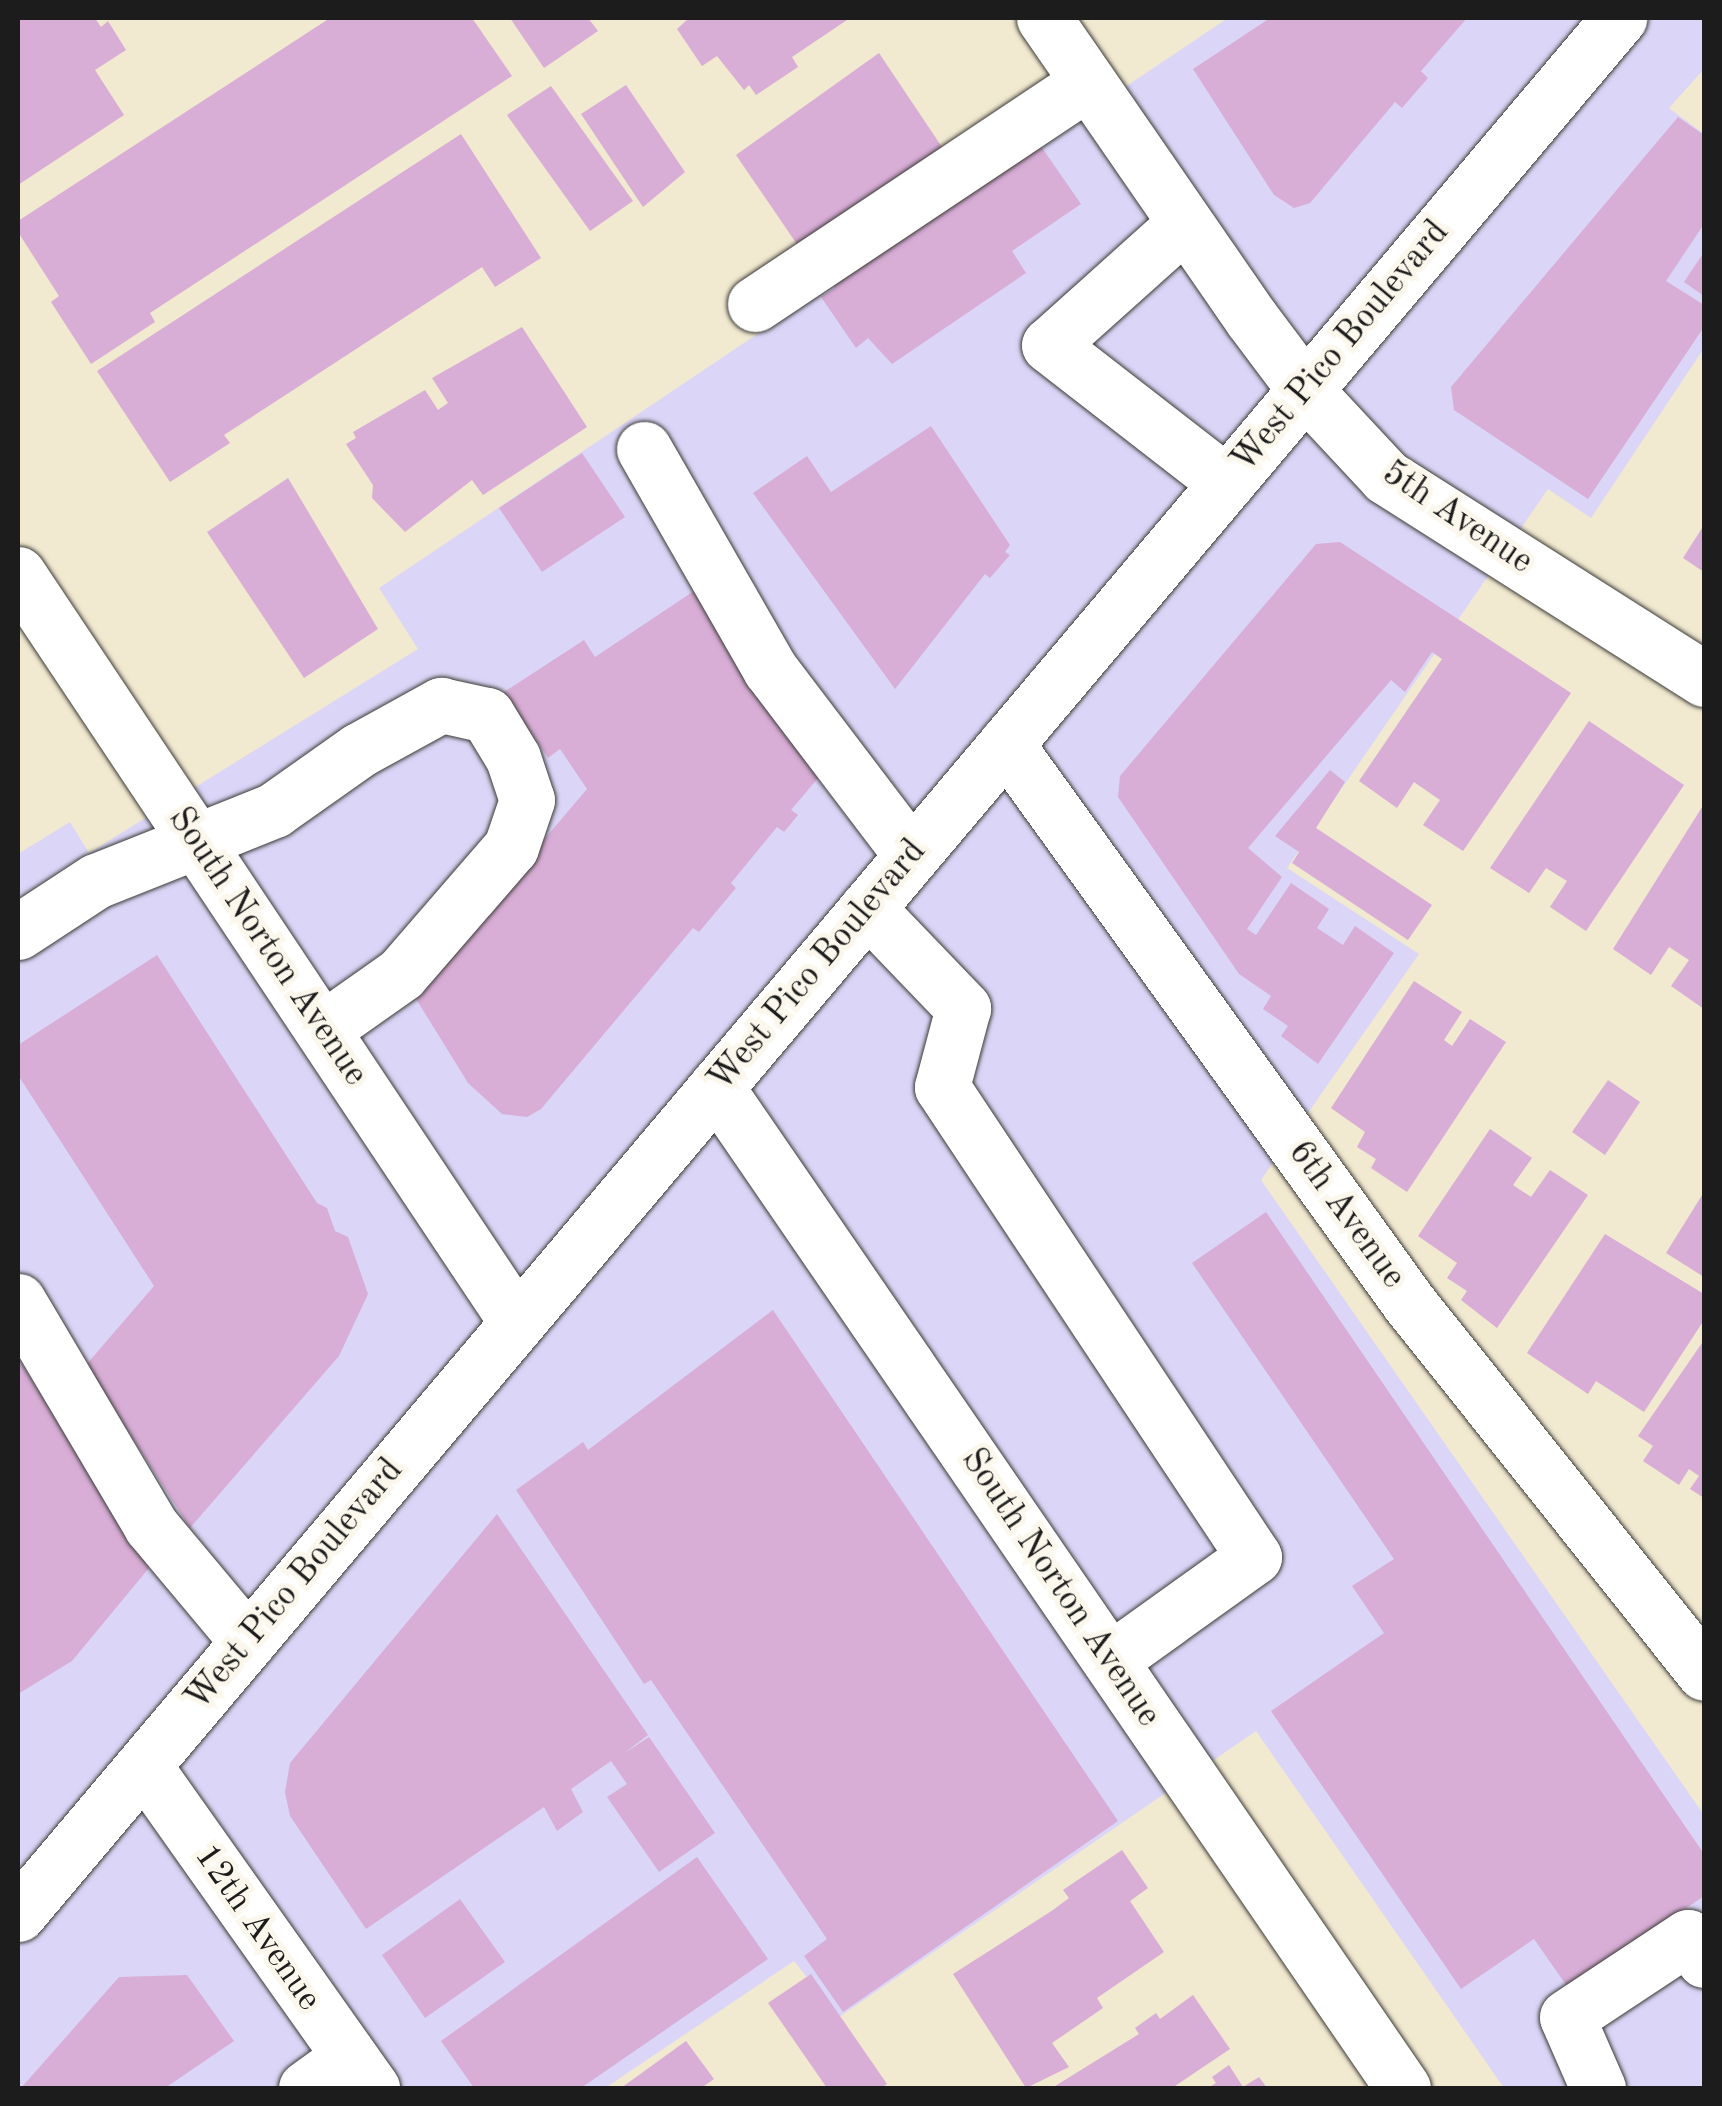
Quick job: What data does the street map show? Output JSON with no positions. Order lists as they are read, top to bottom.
{
  "streets": {
    "street": [
      "West Pico Boulevard",
      "5th Avenue",
      "South Norton Avenue",
      "6th Avenue",
      "12th Avenue"
    ]
  },
  "crossings": [
    ["West Pico Boulevard", "5th Avenue"],
    ["West Pico Boulevard", "South Norton Avenue"],
    ["West Pico Boulevard", "6th Avenue"],
    ["West Pico Boulevard", "12th Avenue"]
  ]
}
